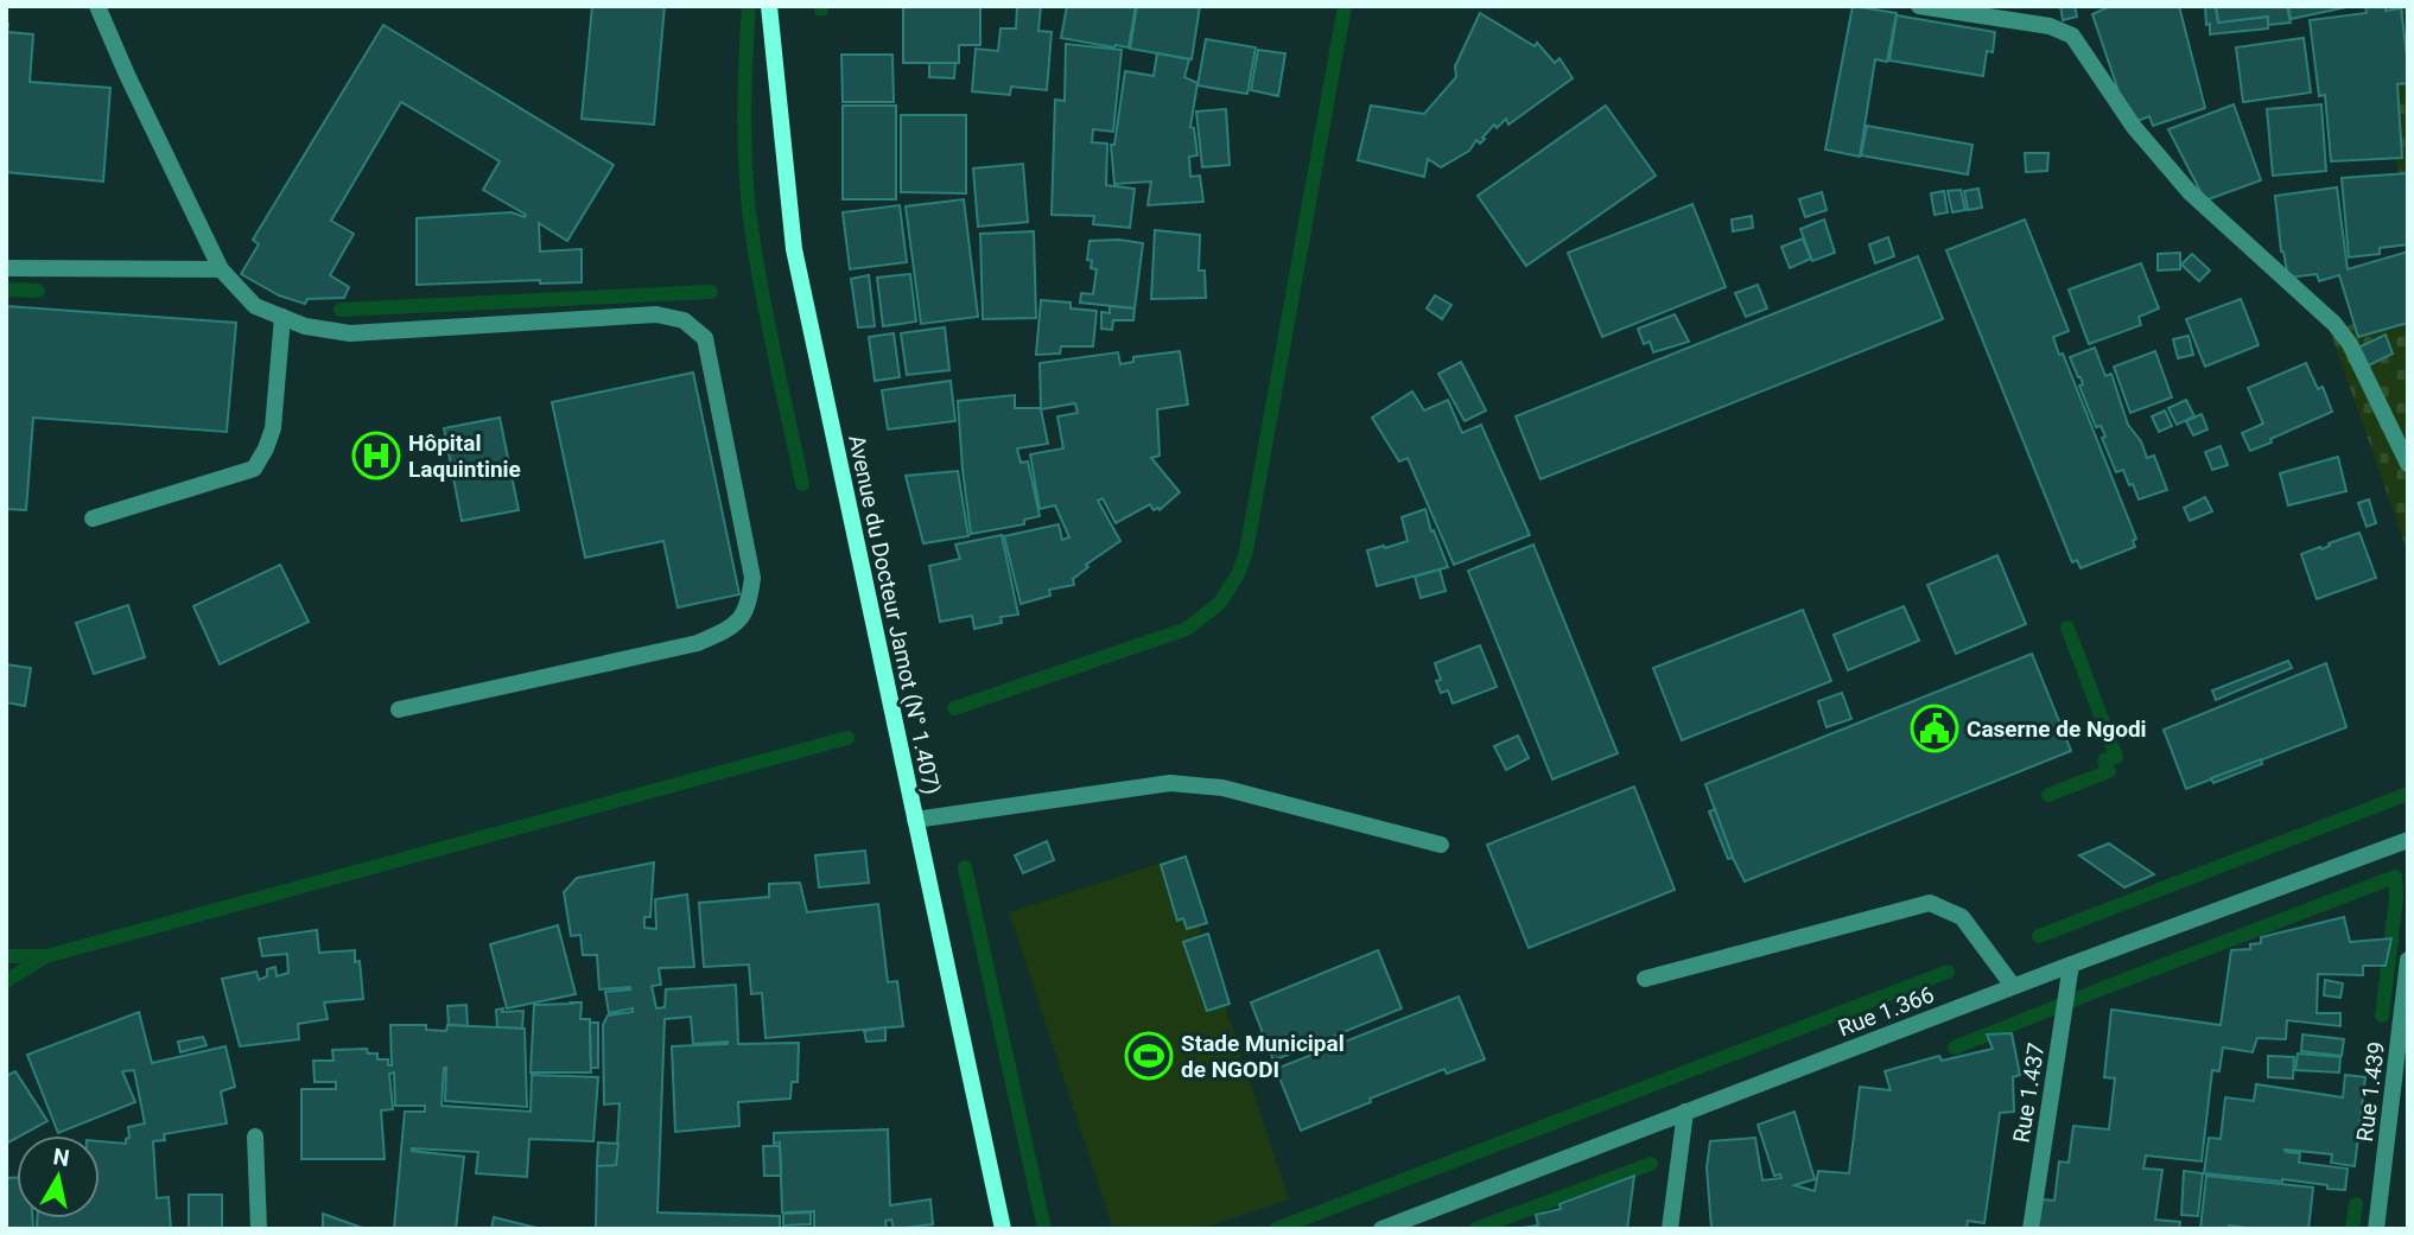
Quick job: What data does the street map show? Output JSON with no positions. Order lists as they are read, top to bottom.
{
  "streets": {
    "main road": ["Avenue du Docteur Jamot (N° 1.407)"],
    "street": ["Rue 1.366", "Rue 1.439", "Rue 1.437"]
  },
  "crossings": [
    ["Rue 1.366", "Rue 1.437"]
  ],
  "places": {
    "hospital": ["Hôpital Laquintinie"],
    "public building": ["Caserne de Ngodi"],
    "sports": ["Stade Municipal de NGODI"]
  },
  "north": "top"
}
